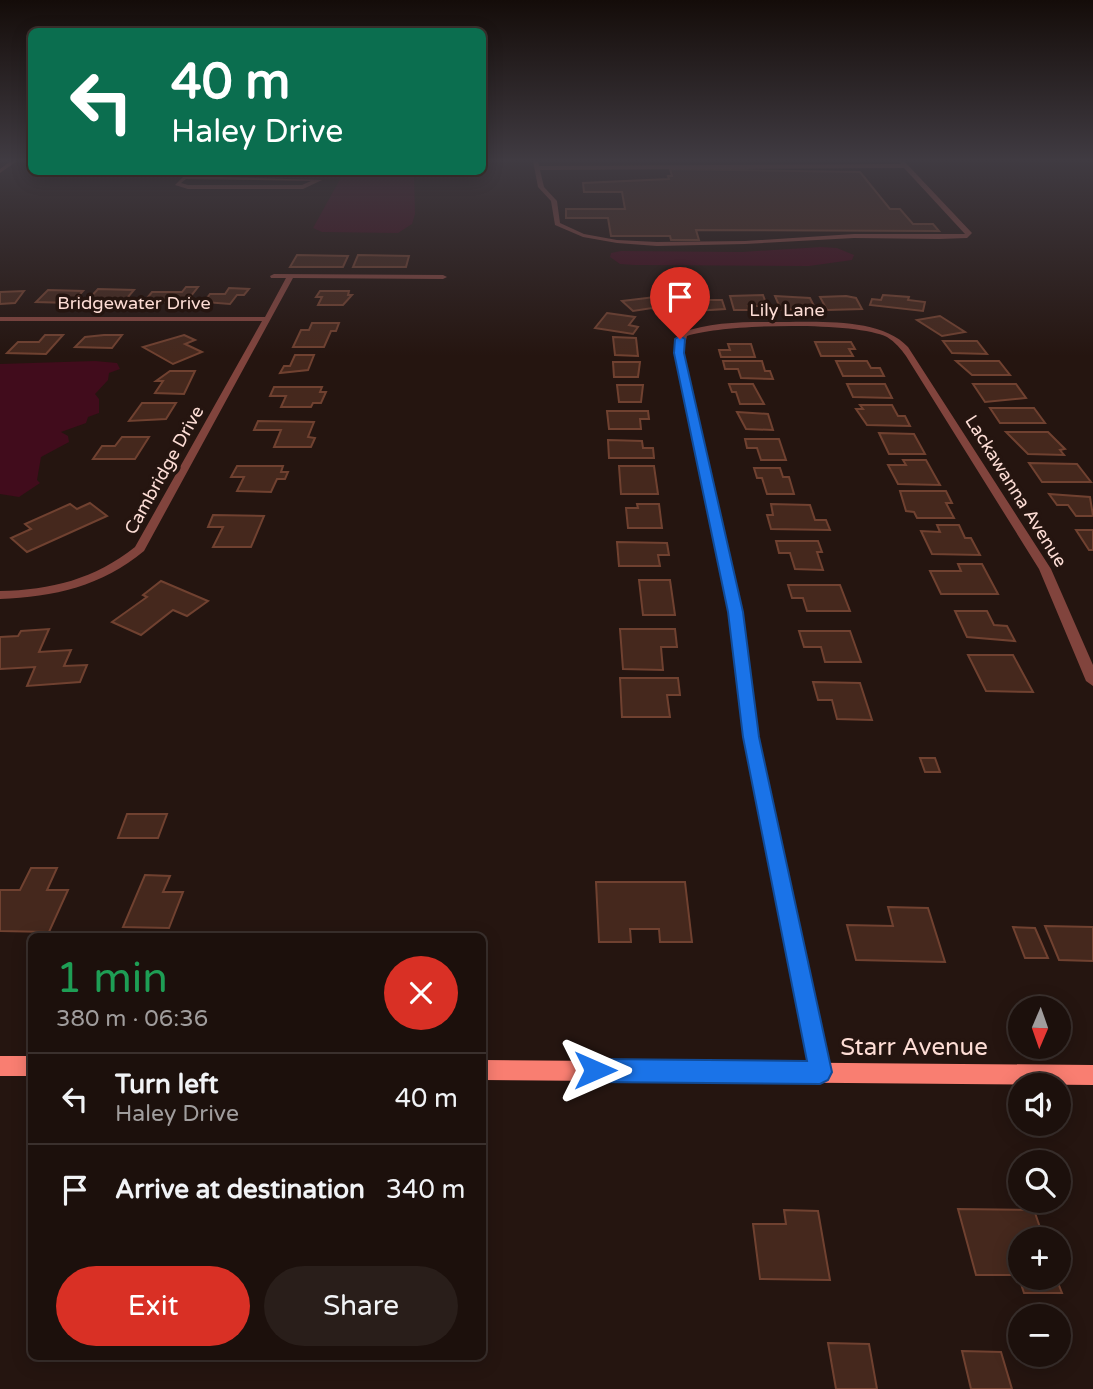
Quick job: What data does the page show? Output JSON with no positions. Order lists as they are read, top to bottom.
{
  "streets": {
    "street": [
      "Bridgewater Drive",
      "Lily Lane",
      "Cambridge Drive",
      "Lackawanna Avenue",
      "Starr Avenue"
    ]
  },
  "crossings": [
    ["Bridgewater Drive", "Cambridge Drive"],
    ["Lily Lane", "Lackawanna Avenue"],
    ["Lily Lane", "Starr Avenue"]
  ],
  "north": "bottom",
  "page": {
    "turn": ["40 m", "Haley Drive"],
    "heading": ["1 min", "380 m · 06:36"],
    "map_buttons": ["+", "−"],
    "list": [
      {
        "name": "Turn left",
        "note": "Haley Drive",
        "value": "40 m"
      },
      {
        "name": "Arrive at destination",
        "value": "340 m"
      }
    ],
    "buttons": ["Exit", "Share"]
  }
}
